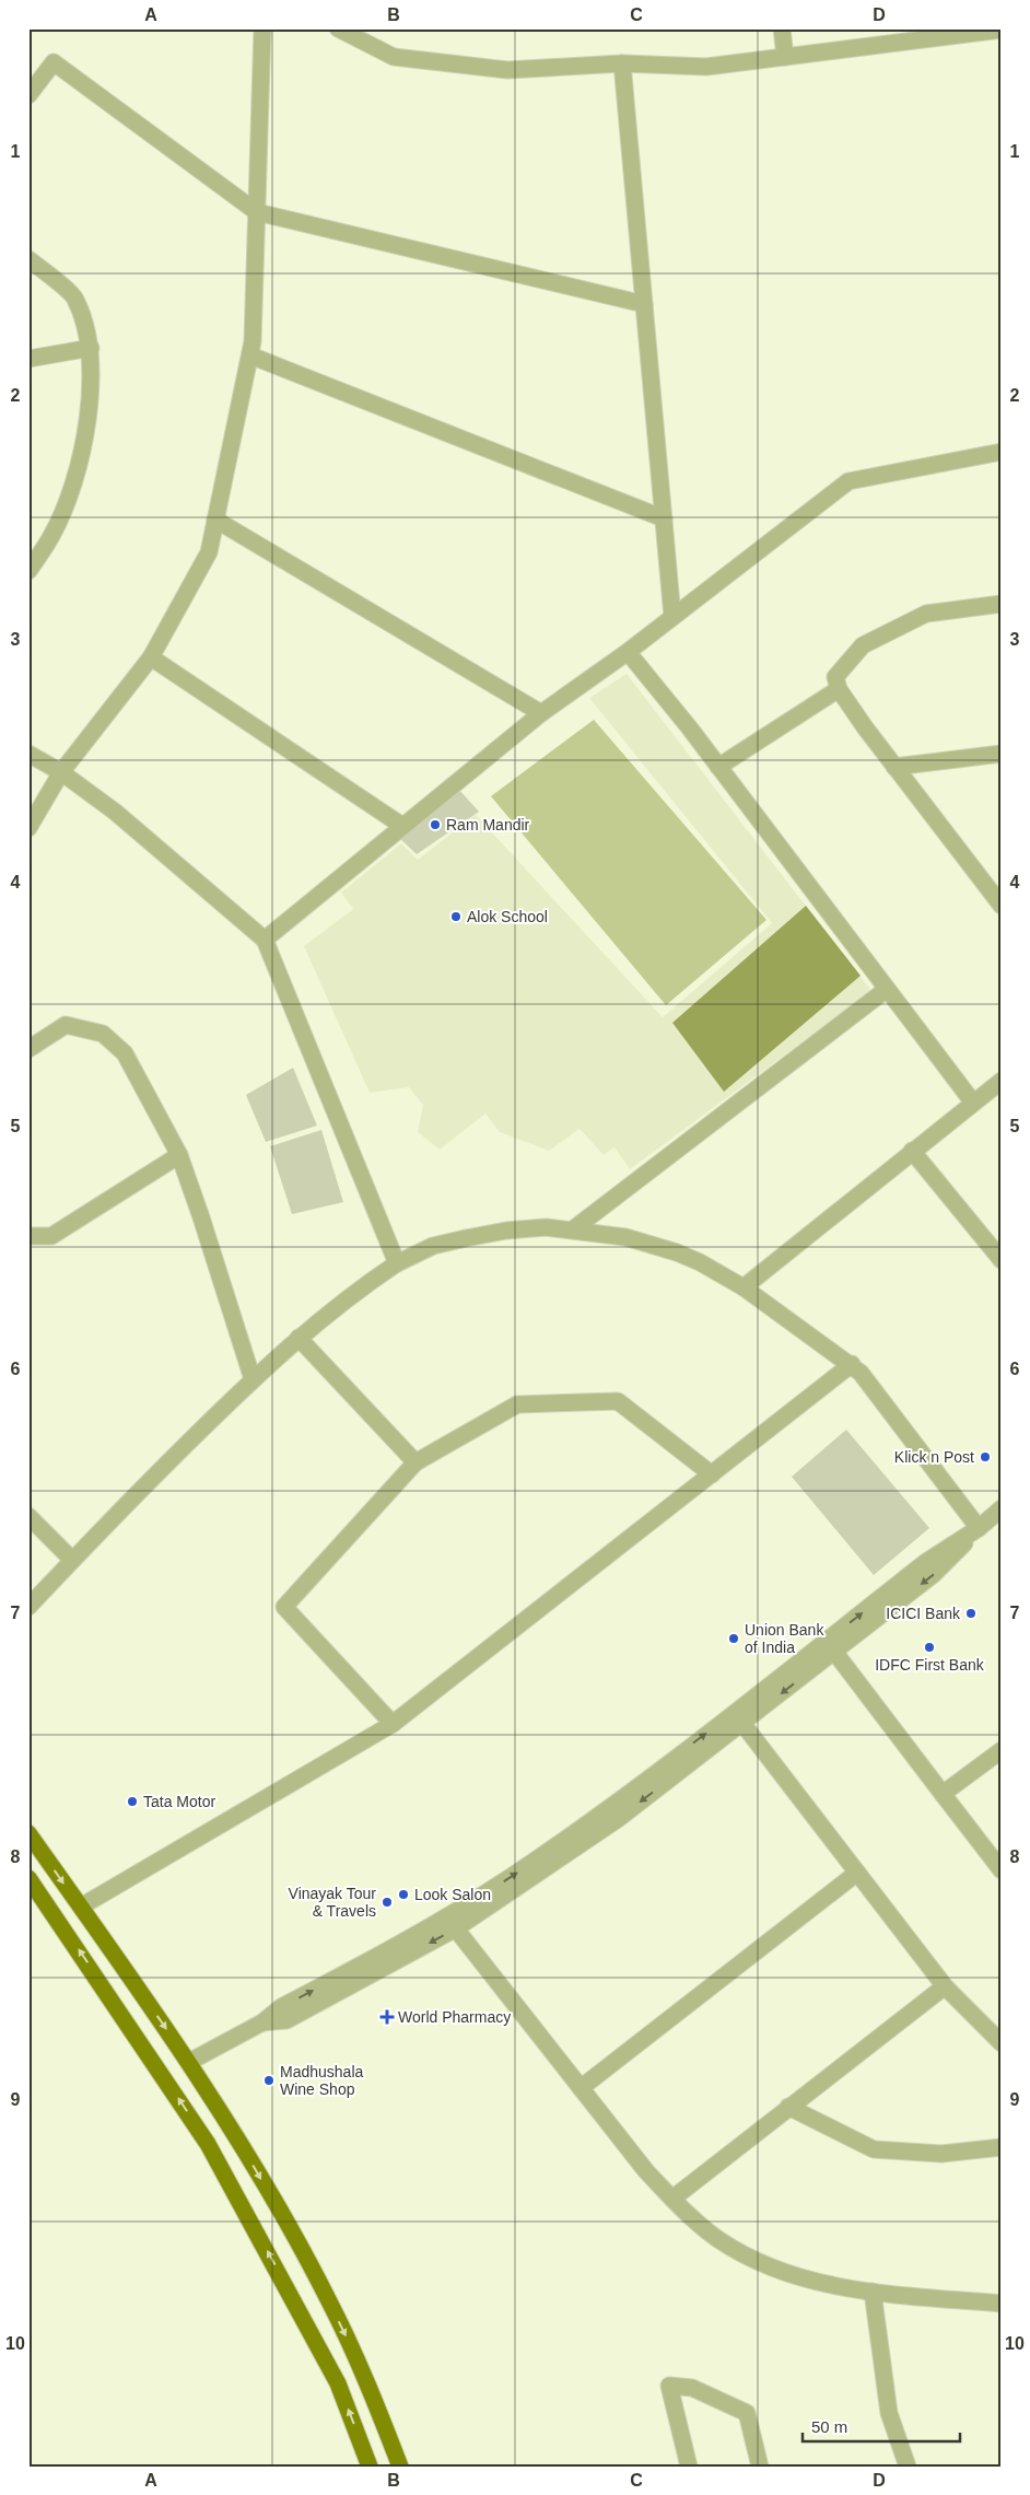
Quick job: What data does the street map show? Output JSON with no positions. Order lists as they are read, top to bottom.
{
  "places": {
    "other": [
      "Ram Mandir",
      "Alok School",
      "Klick n Post",
      "ICICI Bank",
      "Union Bank of India",
      "IDFC First Bank",
      "Tata Motor",
      "Look Salon",
      "Vinayak Tour & Travels",
      "Madhushala Wine Shop"
    ],
    "health": ["World Pharmacy"]
  },
  "scale_bar": "50 m",
  "grid": {
    "columns": [
      "A",
      "B",
      "C",
      "D"
    ],
    "rows": [
      "1",
      "2",
      "3",
      "4",
      "5",
      "6",
      "7",
      "8",
      "9",
      "10"
    ]
  }
}
